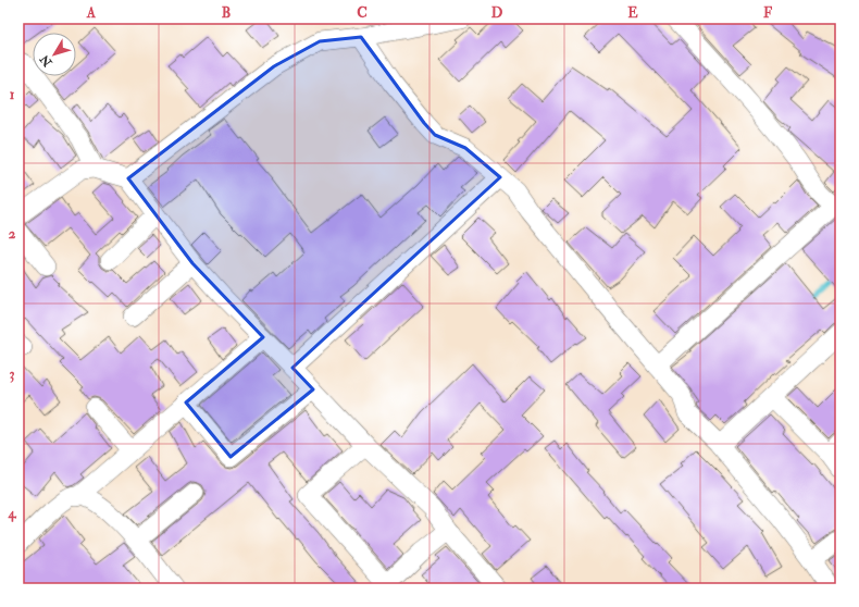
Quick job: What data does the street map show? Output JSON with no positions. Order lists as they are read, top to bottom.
{
  "north": "bottom left",
  "grid": {
    "columns": [
      "A",
      "B",
      "C",
      "D",
      "E",
      "F"
    ],
    "rows": [
      "1",
      "2",
      "3",
      "4"
    ]
  }
}
